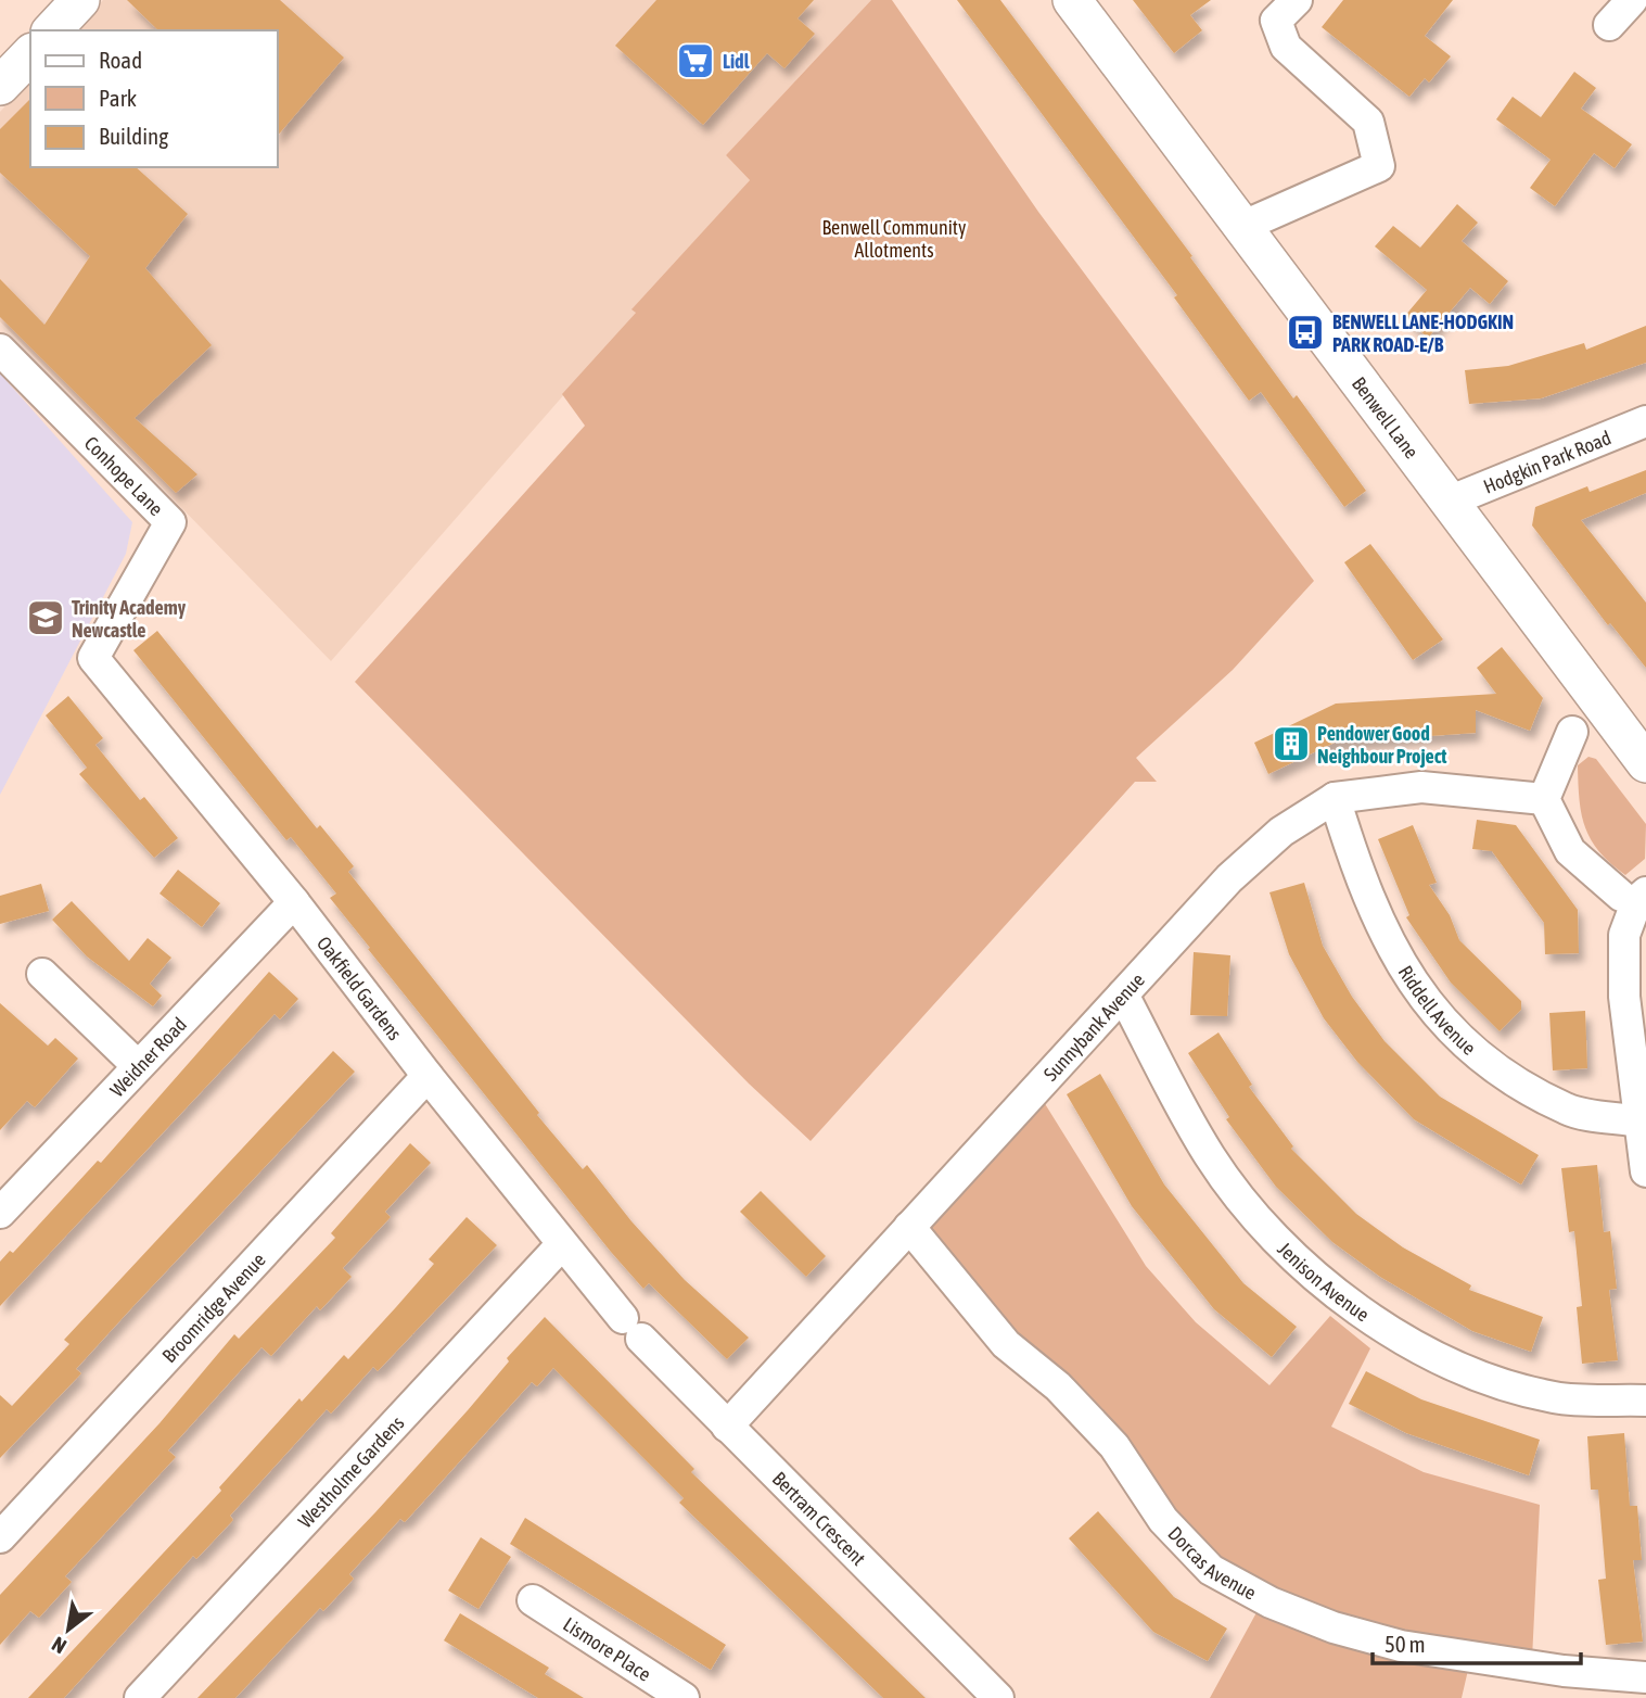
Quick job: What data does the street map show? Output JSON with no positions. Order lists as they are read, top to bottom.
{
  "streets": {
    "main road": ["Benwell Lane"],
    "street": [
      "Hodgkin Park Road",
      "Conhope Lane",
      "Oakfield Gardens",
      "Riddell Avenue",
      "Sunnybank Avenue",
      "Weidner Road",
      "Jenison Avenue",
      "Broomridge Avenue",
      "Westholme Gardens",
      "Bertram Crescent",
      "Dorcas Avenue",
      "Lismore Place"
    ]
  },
  "crossings": [
    ["Benwell Lane", "Hodgkin Park Road"],
    ["Conhope Lane", "Oakfield Gardens"],
    ["Oakfield Gardens", "Weidner Road"],
    ["Oakfield Gardens", "Broomridge Avenue"],
    ["Oakfield Gardens", "Westholme Gardens"],
    ["Oakfield Gardens", "Bertram Crescent"],
    ["Riddell Avenue", "Sunnybank Avenue"],
    ["Sunnybank Avenue", "Jenison Avenue"],
    ["Sunnybank Avenue", "Bertram Crescent"],
    ["Sunnybank Avenue", "Dorcas Avenue"]
  ],
  "parks": ["Benwell Community Allotments"],
  "places": {
    "supermarket": ["Lidl"],
    "bus stop": ["BENWELL LANE-HODGKIN PARK ROAD-E/B"],
    "school or university": ["Trinity Academy Newcastle"],
    "building": ["Pendower Good Neighbour Project"]
  },
  "legend": ["Road", "Park", "Building"],
  "scale_bar": "50 m",
  "north": "bottom left"
}
